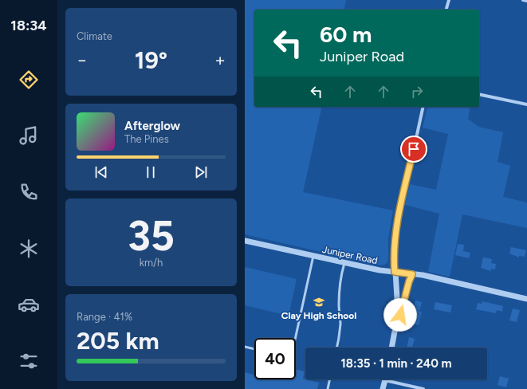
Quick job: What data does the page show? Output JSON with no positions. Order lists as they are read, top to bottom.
{
  "streets": {
    "street": ["Juniper Road"]
  },
  "places": {
    "school or university": ["Clay High School"]
  },
  "page": {
    "tabs": "18:34",
    "tile": [
      "Climate",
      ["35", "km/h"],
      ["Range · 41%", "205 km"]
    ],
    "turn": ["60 m", "Juniper Road"],
    "heat": ["−", "19°", "+"],
    "song": ["Afterglow", "The Pines"],
    "limit": "40",
    "trip": "18:35 · 1 min · 240 m"
  }
}
